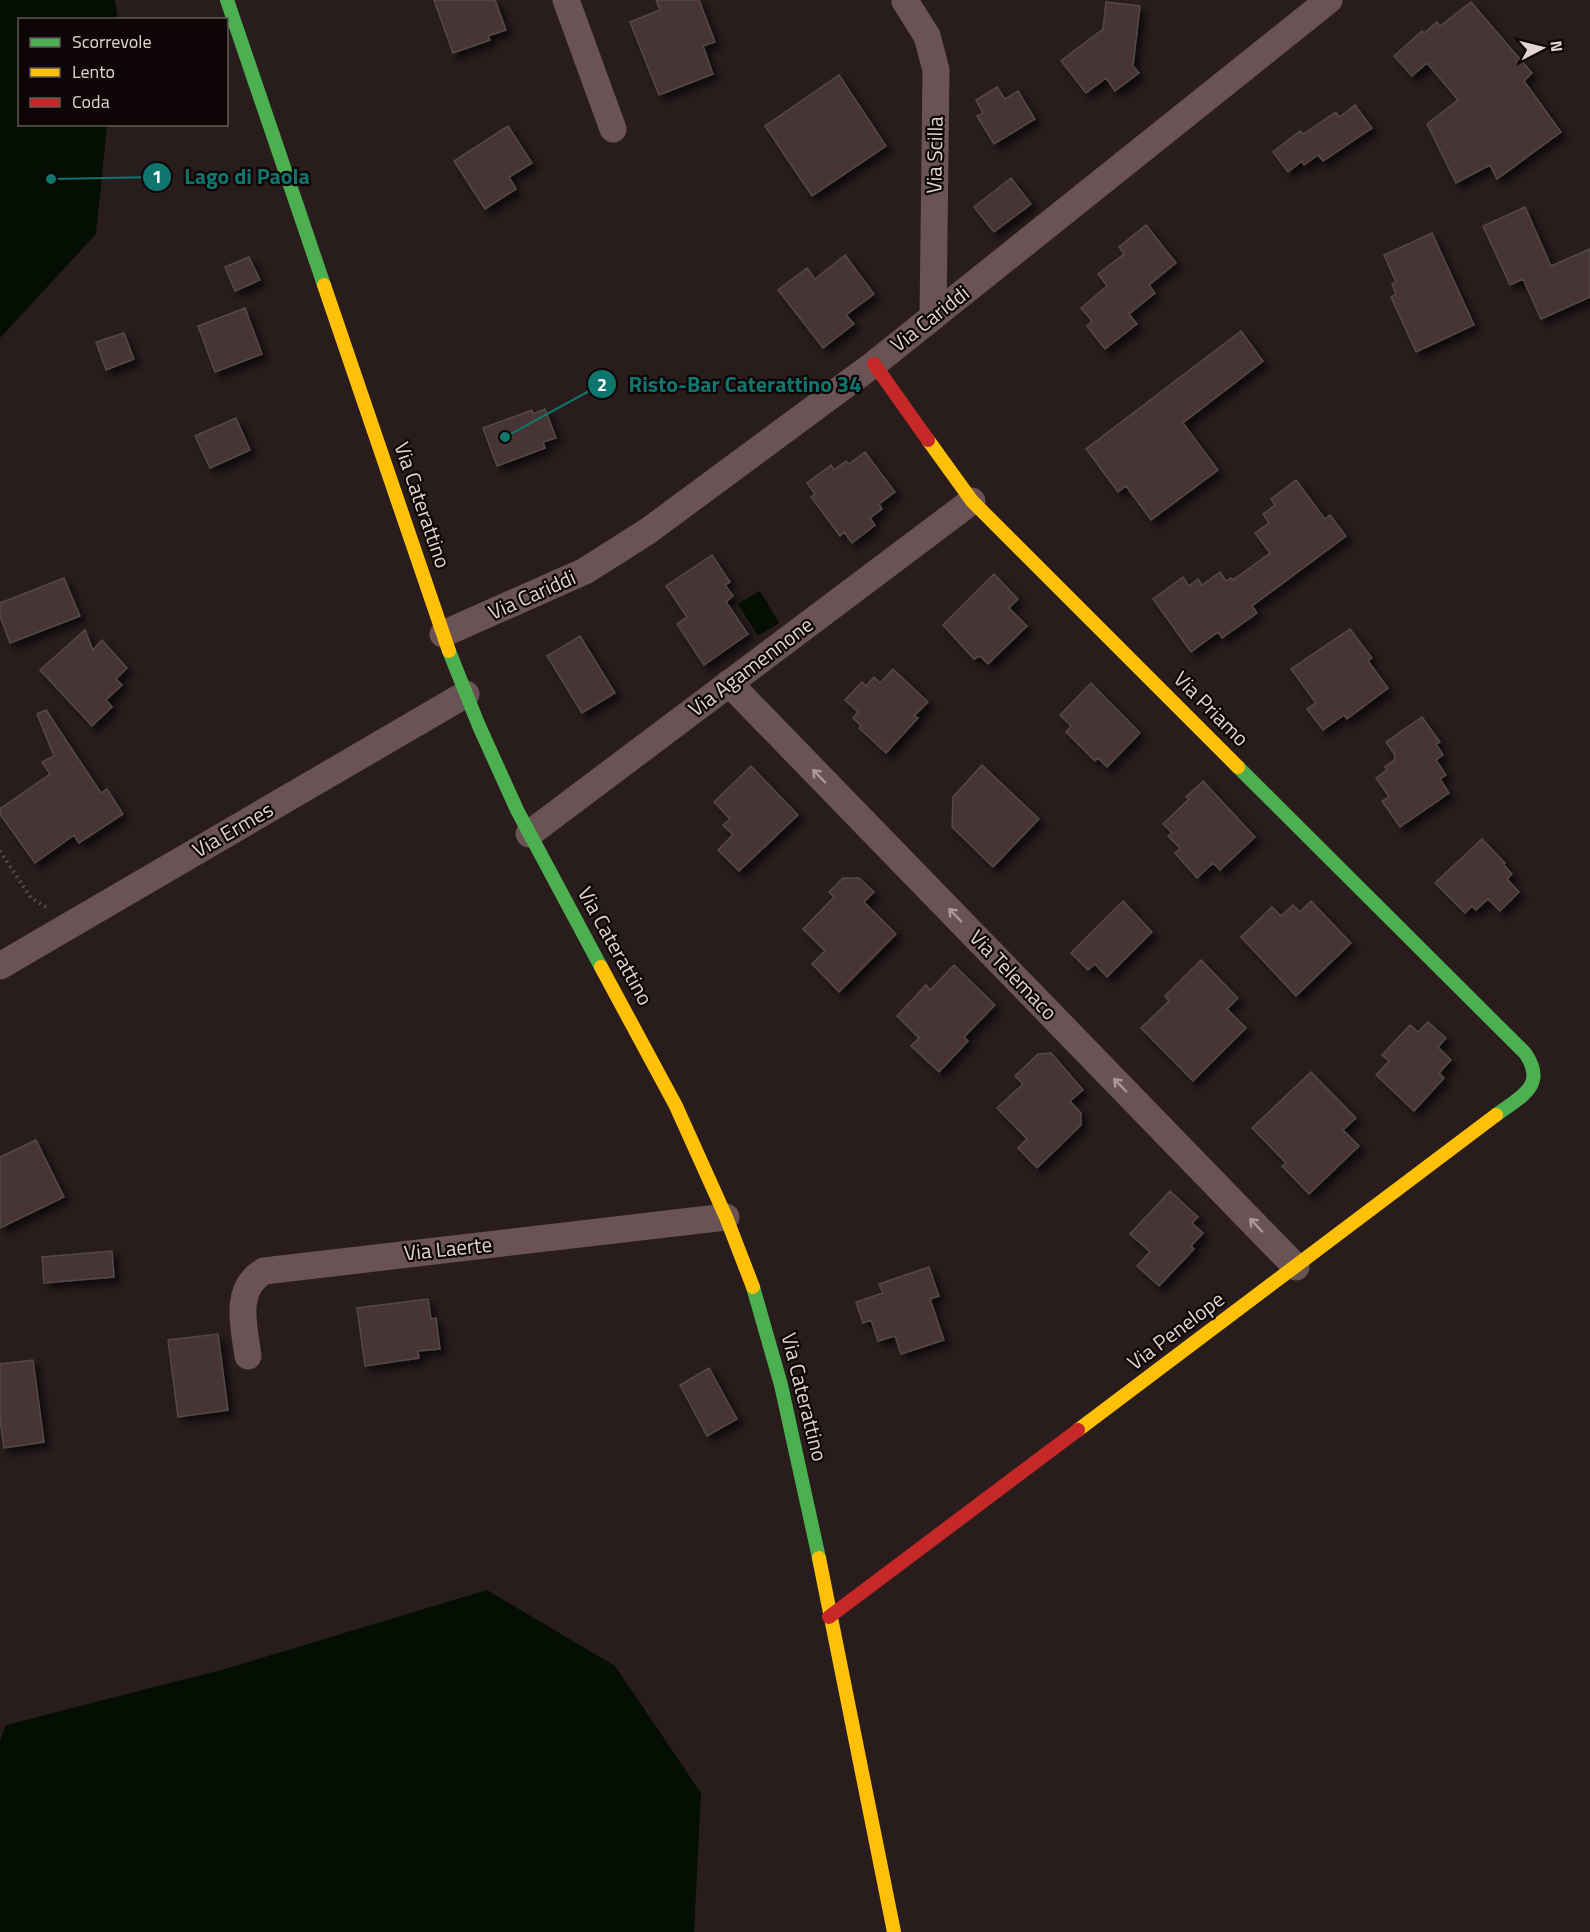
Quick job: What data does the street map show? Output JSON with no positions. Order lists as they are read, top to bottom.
{
  "streets": {
    "street": [
      "Via Scilla",
      "Via Cariddi",
      "Via Caterattino",
      "Via Agamennone",
      "Via Priamo",
      "Via Ermes",
      "Via Telemaco",
      "Via Laerte",
      "Via Penelope"
    ]
  },
  "crossings": [
    ["Via Scilla", "Via Cariddi"],
    ["Via Cariddi", "Via Caterattino"],
    ["Via Cariddi", "Via Priamo"],
    ["Via Caterattino", "Via Agamennone"],
    ["Via Caterattino", "Via Ermes"],
    ["Via Caterattino", "Via Laerte"],
    ["Via Caterattino", "Via Penelope"],
    ["Via Agamennone", "Via Priamo"],
    ["Via Agamennone", "Via Telemaco"],
    ["Via Priamo", "Via Penelope"],
    ["Via Telemaco", "Via Penelope"]
  ],
  "one_way": ["Via Telemaco"],
  "places": ["Lago di Paola", "Risto-Bar Caterattino 34"],
  "legend": ["Scorrevole", "Lento", "Coda"],
  "north": "right"
}
